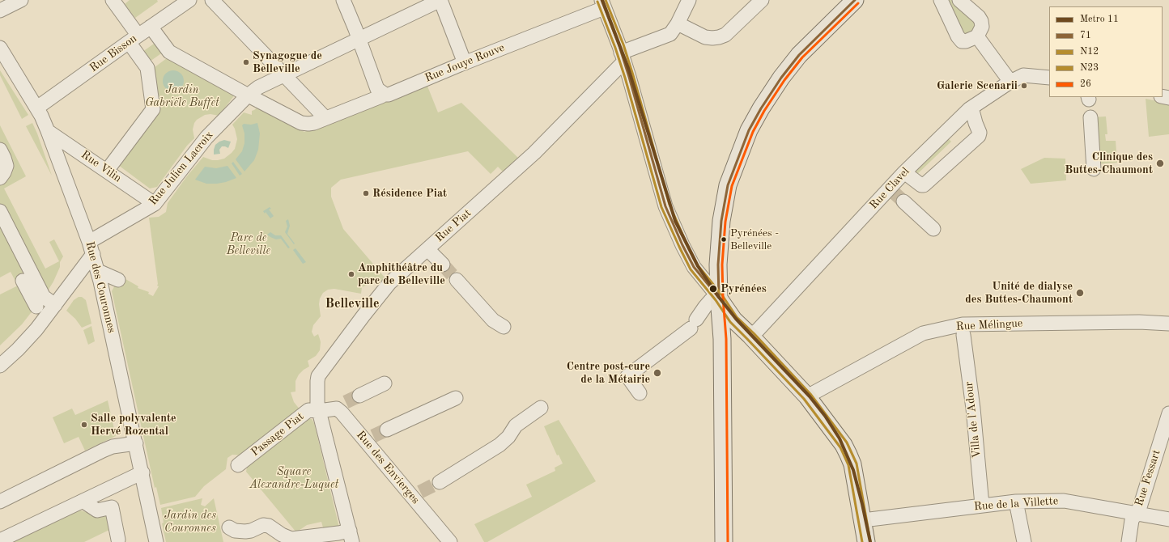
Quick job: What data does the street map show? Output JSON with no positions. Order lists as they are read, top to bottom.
{
  "streets": {
    "street": [
      "Rue Bisson",
      "Rue Jouye Rouve",
      "Rue Vilin",
      "Rue Julien Lacroix",
      "Rue Clavel",
      "Rue Piat",
      "Rue des Couronnes",
      "Rue Mélingue",
      "Villa de l'Adour",
      "Passage Piat",
      "Rue des Envierges",
      "Rue Fessart",
      "Rue de la Villette"
    ]
  },
  "crossings": [
    ["Rue Bisson", "Rue des Couronnes"],
    ["Rue Jouye Rouve", "Rue Julien Lacroix"],
    ["Rue Vilin", "Rue Julien Lacroix"],
    ["Rue Vilin", "Rue des Couronnes"],
    ["Rue Julien Lacroix", "Rue des Couronnes"],
    ["Rue Piat", "Passage Piat"],
    ["Rue Piat", "Rue des Envierges"],
    ["Villa de l'Adour", "Rue de la Villette"],
    ["Passage Piat", "Rue des Envierges"],
    ["Rue Fessart", "Rue de la Villette"]
  ],
  "districts": ["Belleville"],
  "parks": [
    "Jardin Gabriële Buffet",
    "Parc de Belleville",
    "Square Alexandre-Luquet",
    "Jardin des Couronnes"
  ],
  "places": [
    "Synagogue de Belleville",
    "Galerie Scenarii",
    "Clinique des Buttes-Chaumont",
    "Résidence Piat",
    "Pyrénées - Belleville",
    "Amphithéâtre du parc de Belleville",
    "Pyrénées",
    "Unité de dialyse des Buttes-Chaumont",
    "Centre post-cure de la Métairie",
    "Salle polyvalente Hervé Rozental"
  ],
  "lines": [
    "metro line 11",
    "transit line 71",
    "transit line N23",
    "transit line N12",
    "transit line 26"
  ],
  "legend": [
    "Metro 11",
    "71",
    "N12",
    "N23",
    "26"
  ]
}
